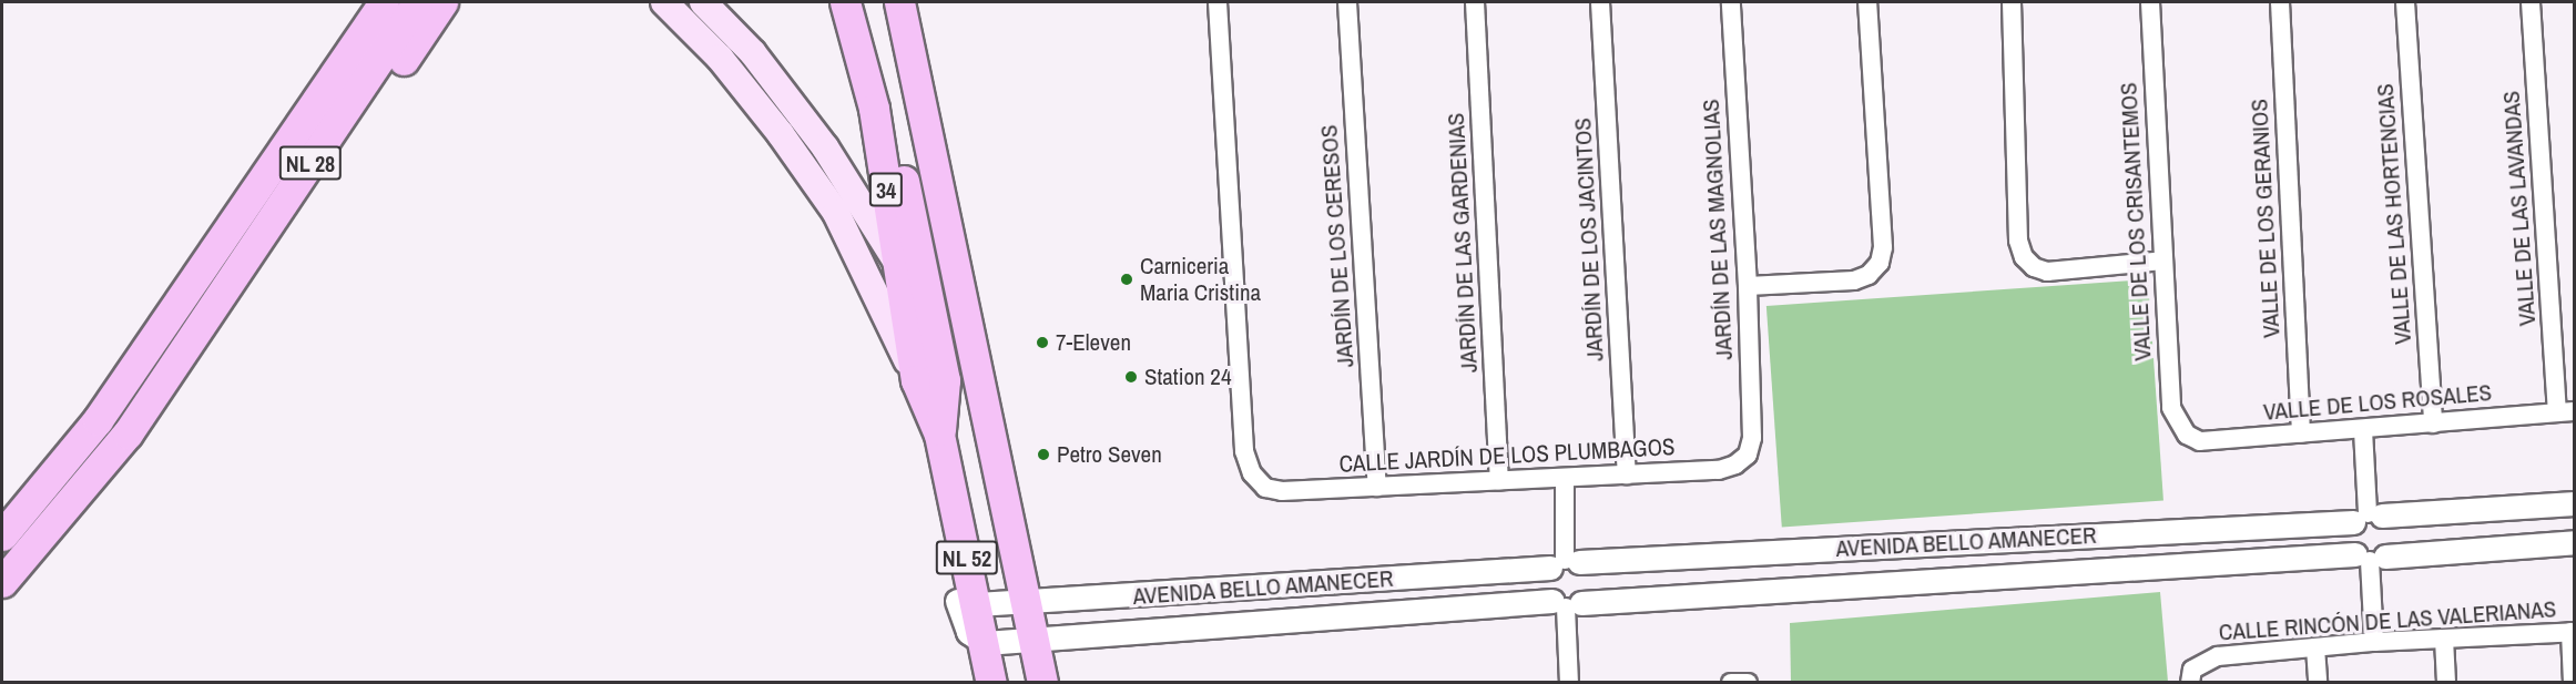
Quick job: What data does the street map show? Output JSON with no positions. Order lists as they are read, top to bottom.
{
  "streets": {
    "main road": ["NL 28", "34", "NL 52"],
    "street": [
      "VALLE DE LAS LAVANDAS",
      "VALLE DE LAS HORTENCIAS",
      "VALLE DE LOS GERANIOS",
      "VALLE DE LOS CRISANTEMOS",
      "JARDÍN DE LAS MAGNOLIAS",
      "JARDÍN DE LOS JACINTOS",
      "JARDÍN DE LAS GARDENIAS",
      "JARDÍN DE LOS CERESOS",
      "VALLE DE LOS ROSALES",
      "CALLE JARDÍN DE LOS PLUMBAGOS",
      "AVENIDA BELLO AMANECER",
      "CALLE RINCÓN DE LAS VALERIANAS"
    ]
  },
  "crossings": [
    ["34", "NL 52"],
    ["VALLE DE LAS LAVANDAS", "VALLE DE LOS ROSALES"],
    ["VALLE DE LAS HORTENCIAS", "VALLE DE LOS ROSALES"],
    ["VALLE DE LOS GERANIOS", "VALLE DE LOS ROSALES"],
    ["VALLE DE LOS CRISANTEMOS", "VALLE DE LOS ROSALES"],
    ["JARDÍN DE LAS MAGNOLIAS", "CALLE JARDÍN DE LOS PLUMBAGOS"],
    ["JARDÍN DE LOS JACINTOS", "CALLE JARDÍN DE LOS PLUMBAGOS"],
    ["JARDÍN DE LAS GARDENIAS", "CALLE JARDÍN DE LOS PLUMBAGOS"],
    ["JARDÍN DE LOS CERESOS", "CALLE JARDÍN DE LOS PLUMBAGOS"],
    ["AVENIDA BELLO AMANECER", "NL 52"]
  ],
  "places": [
    "Carniceria Maria Cristina",
    "7-Eleven",
    "Station 24",
    "Petro Seven"
  ]
}
